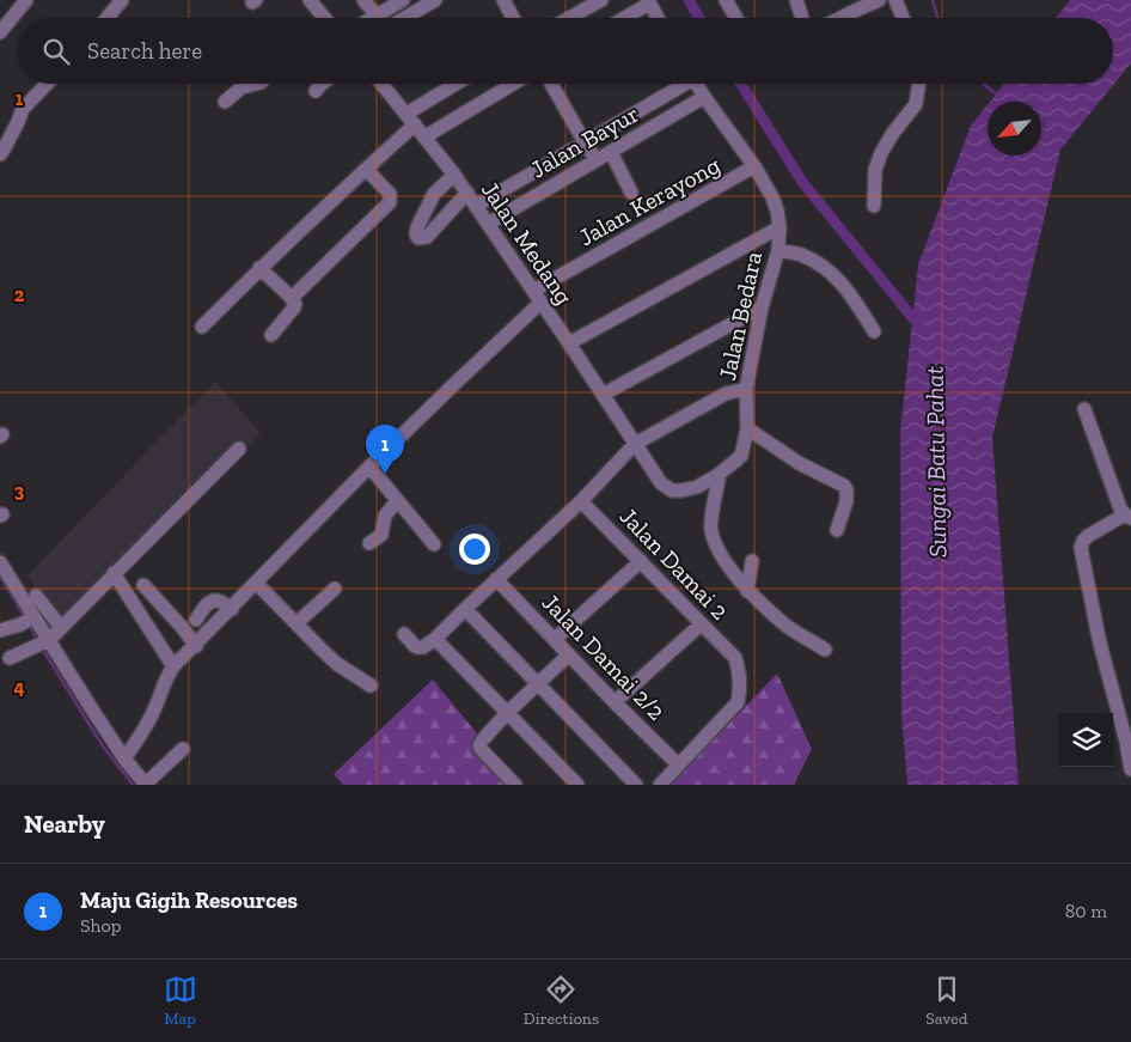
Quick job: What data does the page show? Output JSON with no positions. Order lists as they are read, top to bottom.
{
  "streets": {
    "street": [
      "Jalan Bayur",
      "Jalan Kerayong",
      "Jalan Medang",
      "Jalan Bedara",
      "Jalan Damai 2",
      "Jalan Damai 2/2"
    ]
  },
  "crossings": [
    ["Jalan Bayur", "Jalan Medang"],
    ["Jalan Bayur", "Jalan Bedara"],
    ["Jalan Kerayong", "Jalan Medang"],
    ["Jalan Kerayong", "Jalan Bedara"],
    ["Jalan Medang", "Jalan Bedara"],
    ["Jalan Damai 2", "Jalan Damai 2/2"]
  ],
  "water": ["Sungai Batu Pahat"],
  "north": "bottom left",
  "page": {
    "search": "Search here",
    "pins": "1",
    "heading": "Nearby",
    "list": [
      {
        "mark": "1",
        "name": "Maju Gigih Resources",
        "note": "Shop",
        "value": "80 m"
      }
    ],
    "nav": ["Map", "Directions", "Saved"]
  },
  "grid": {
    "rows": [
      "1",
      "2",
      "3",
      "4"
    ]
  }
}
